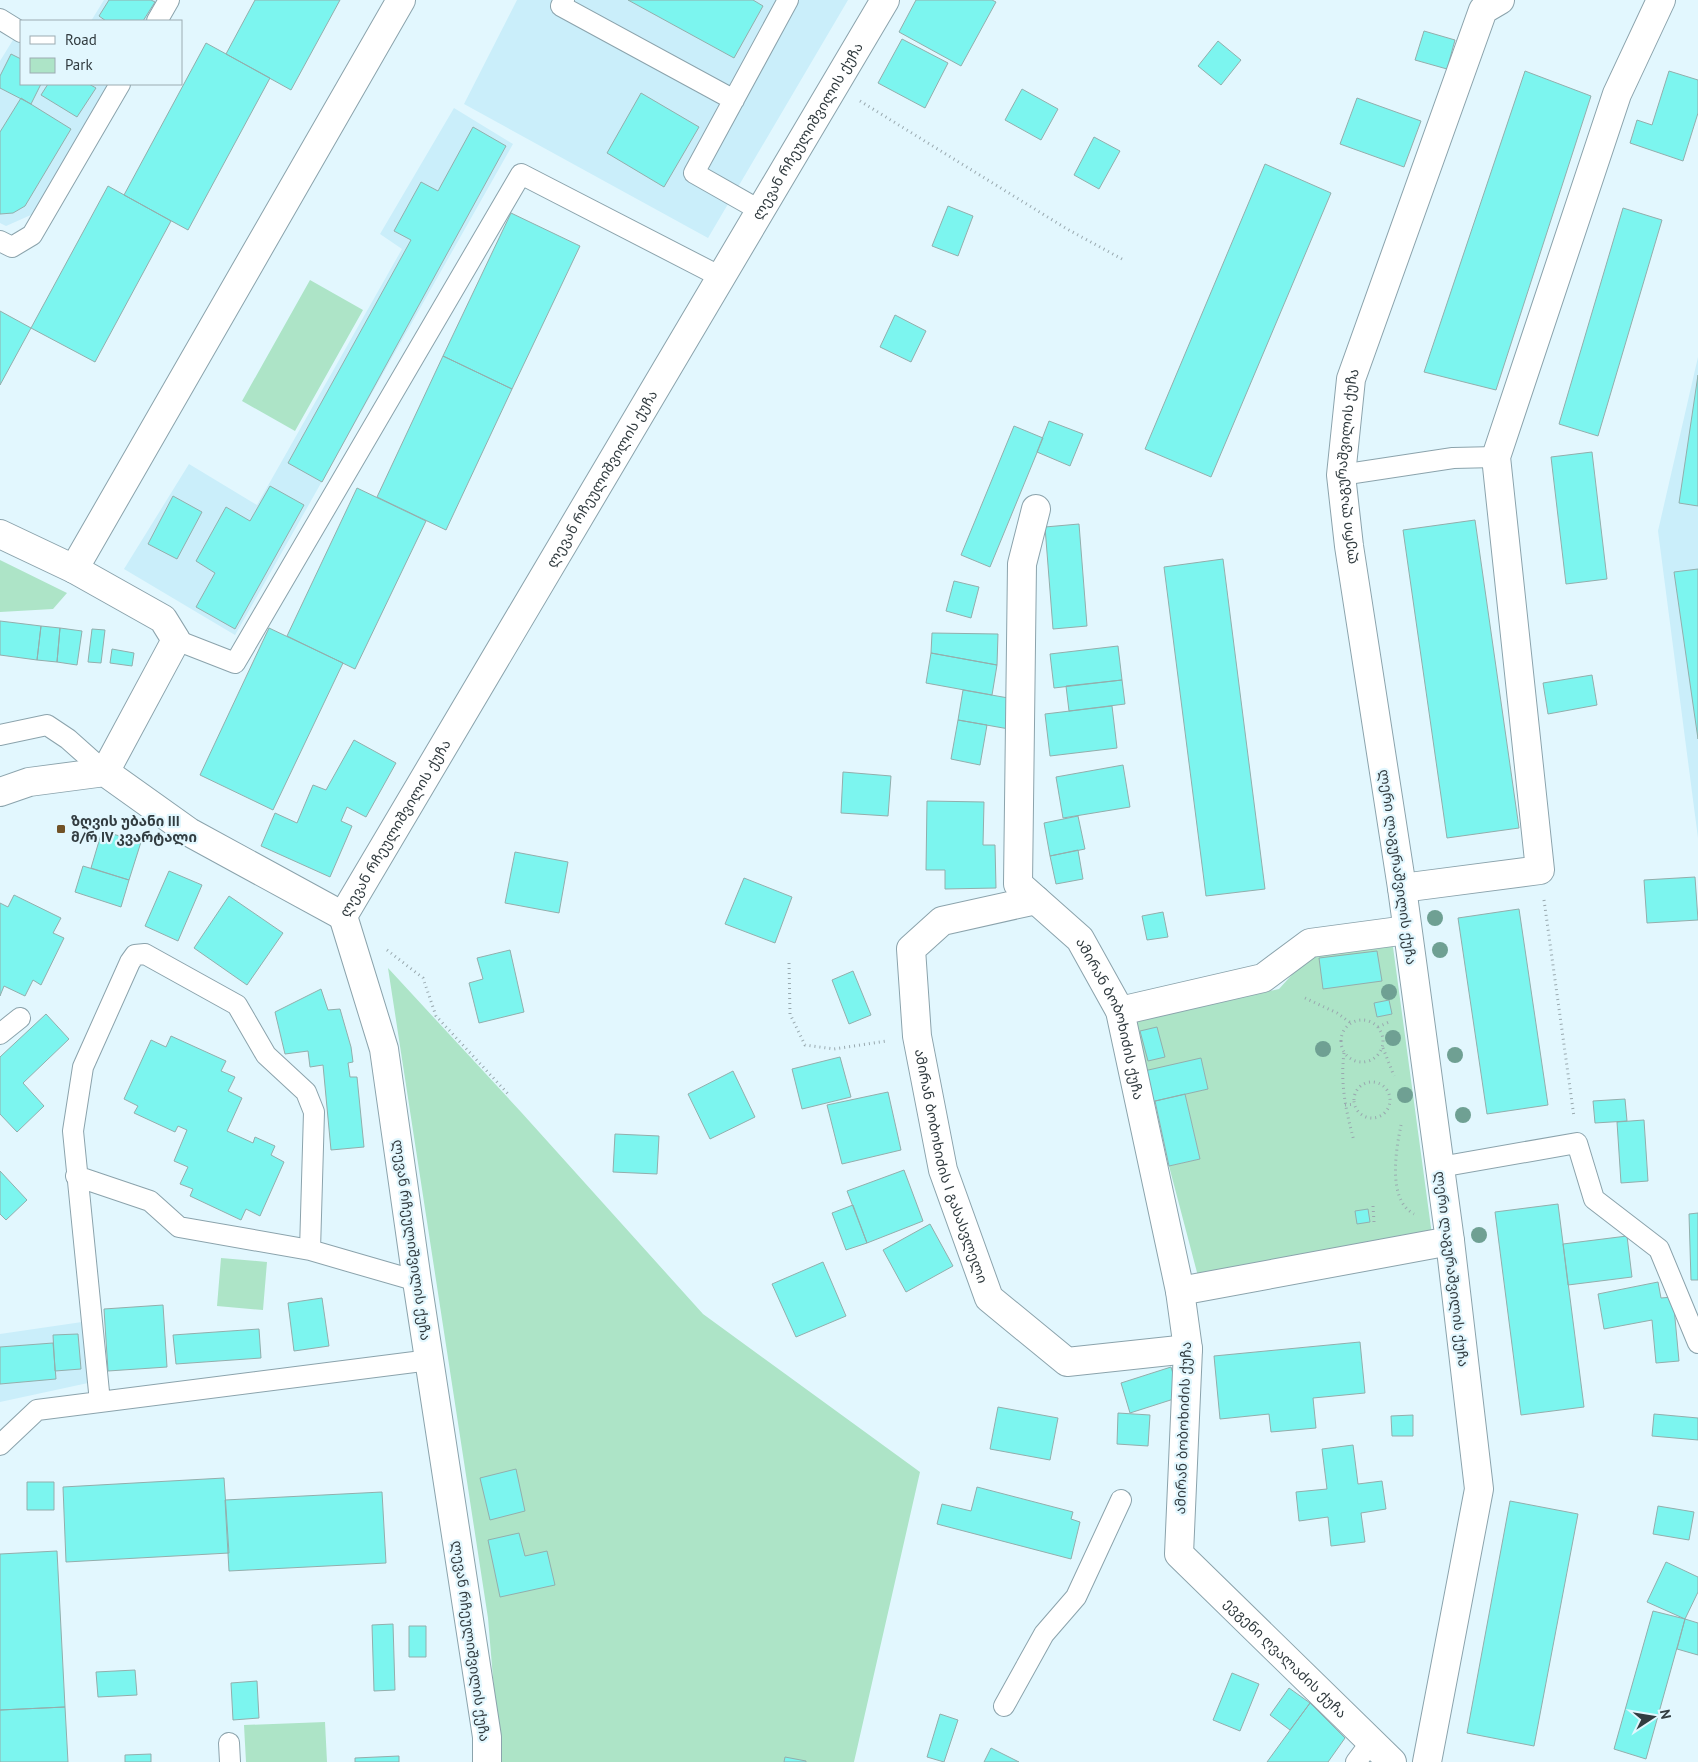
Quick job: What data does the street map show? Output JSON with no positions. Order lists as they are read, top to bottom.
{
  "streets": {
    "street": [
      "ლევან რჩეულიშვილის ქუჩა",
      "ლერი ლაგურაშვილის ქუჩა",
      "ამირან ბობოხიძის ქუჩა",
      "ამირან ბობოხიძის I გასასვლელი",
      "ევგენი ღვალაძის ქუჩა"
    ]
  },
  "crossings": [
    ["ამირან ბობოხიძის ქუჩა", "ამირან ბობოხიძის I გასასვლელი"],
    ["ამირან ბობოხიძის ქუჩა", "ევგენი ღვალაძის ქუჩა"]
  ],
  "places": {
    "transit": ["ზღვის უბანი III მ/რ IV კვარტალი"]
  },
  "legend": ["Road", "Park"],
  "north": "right"
}
